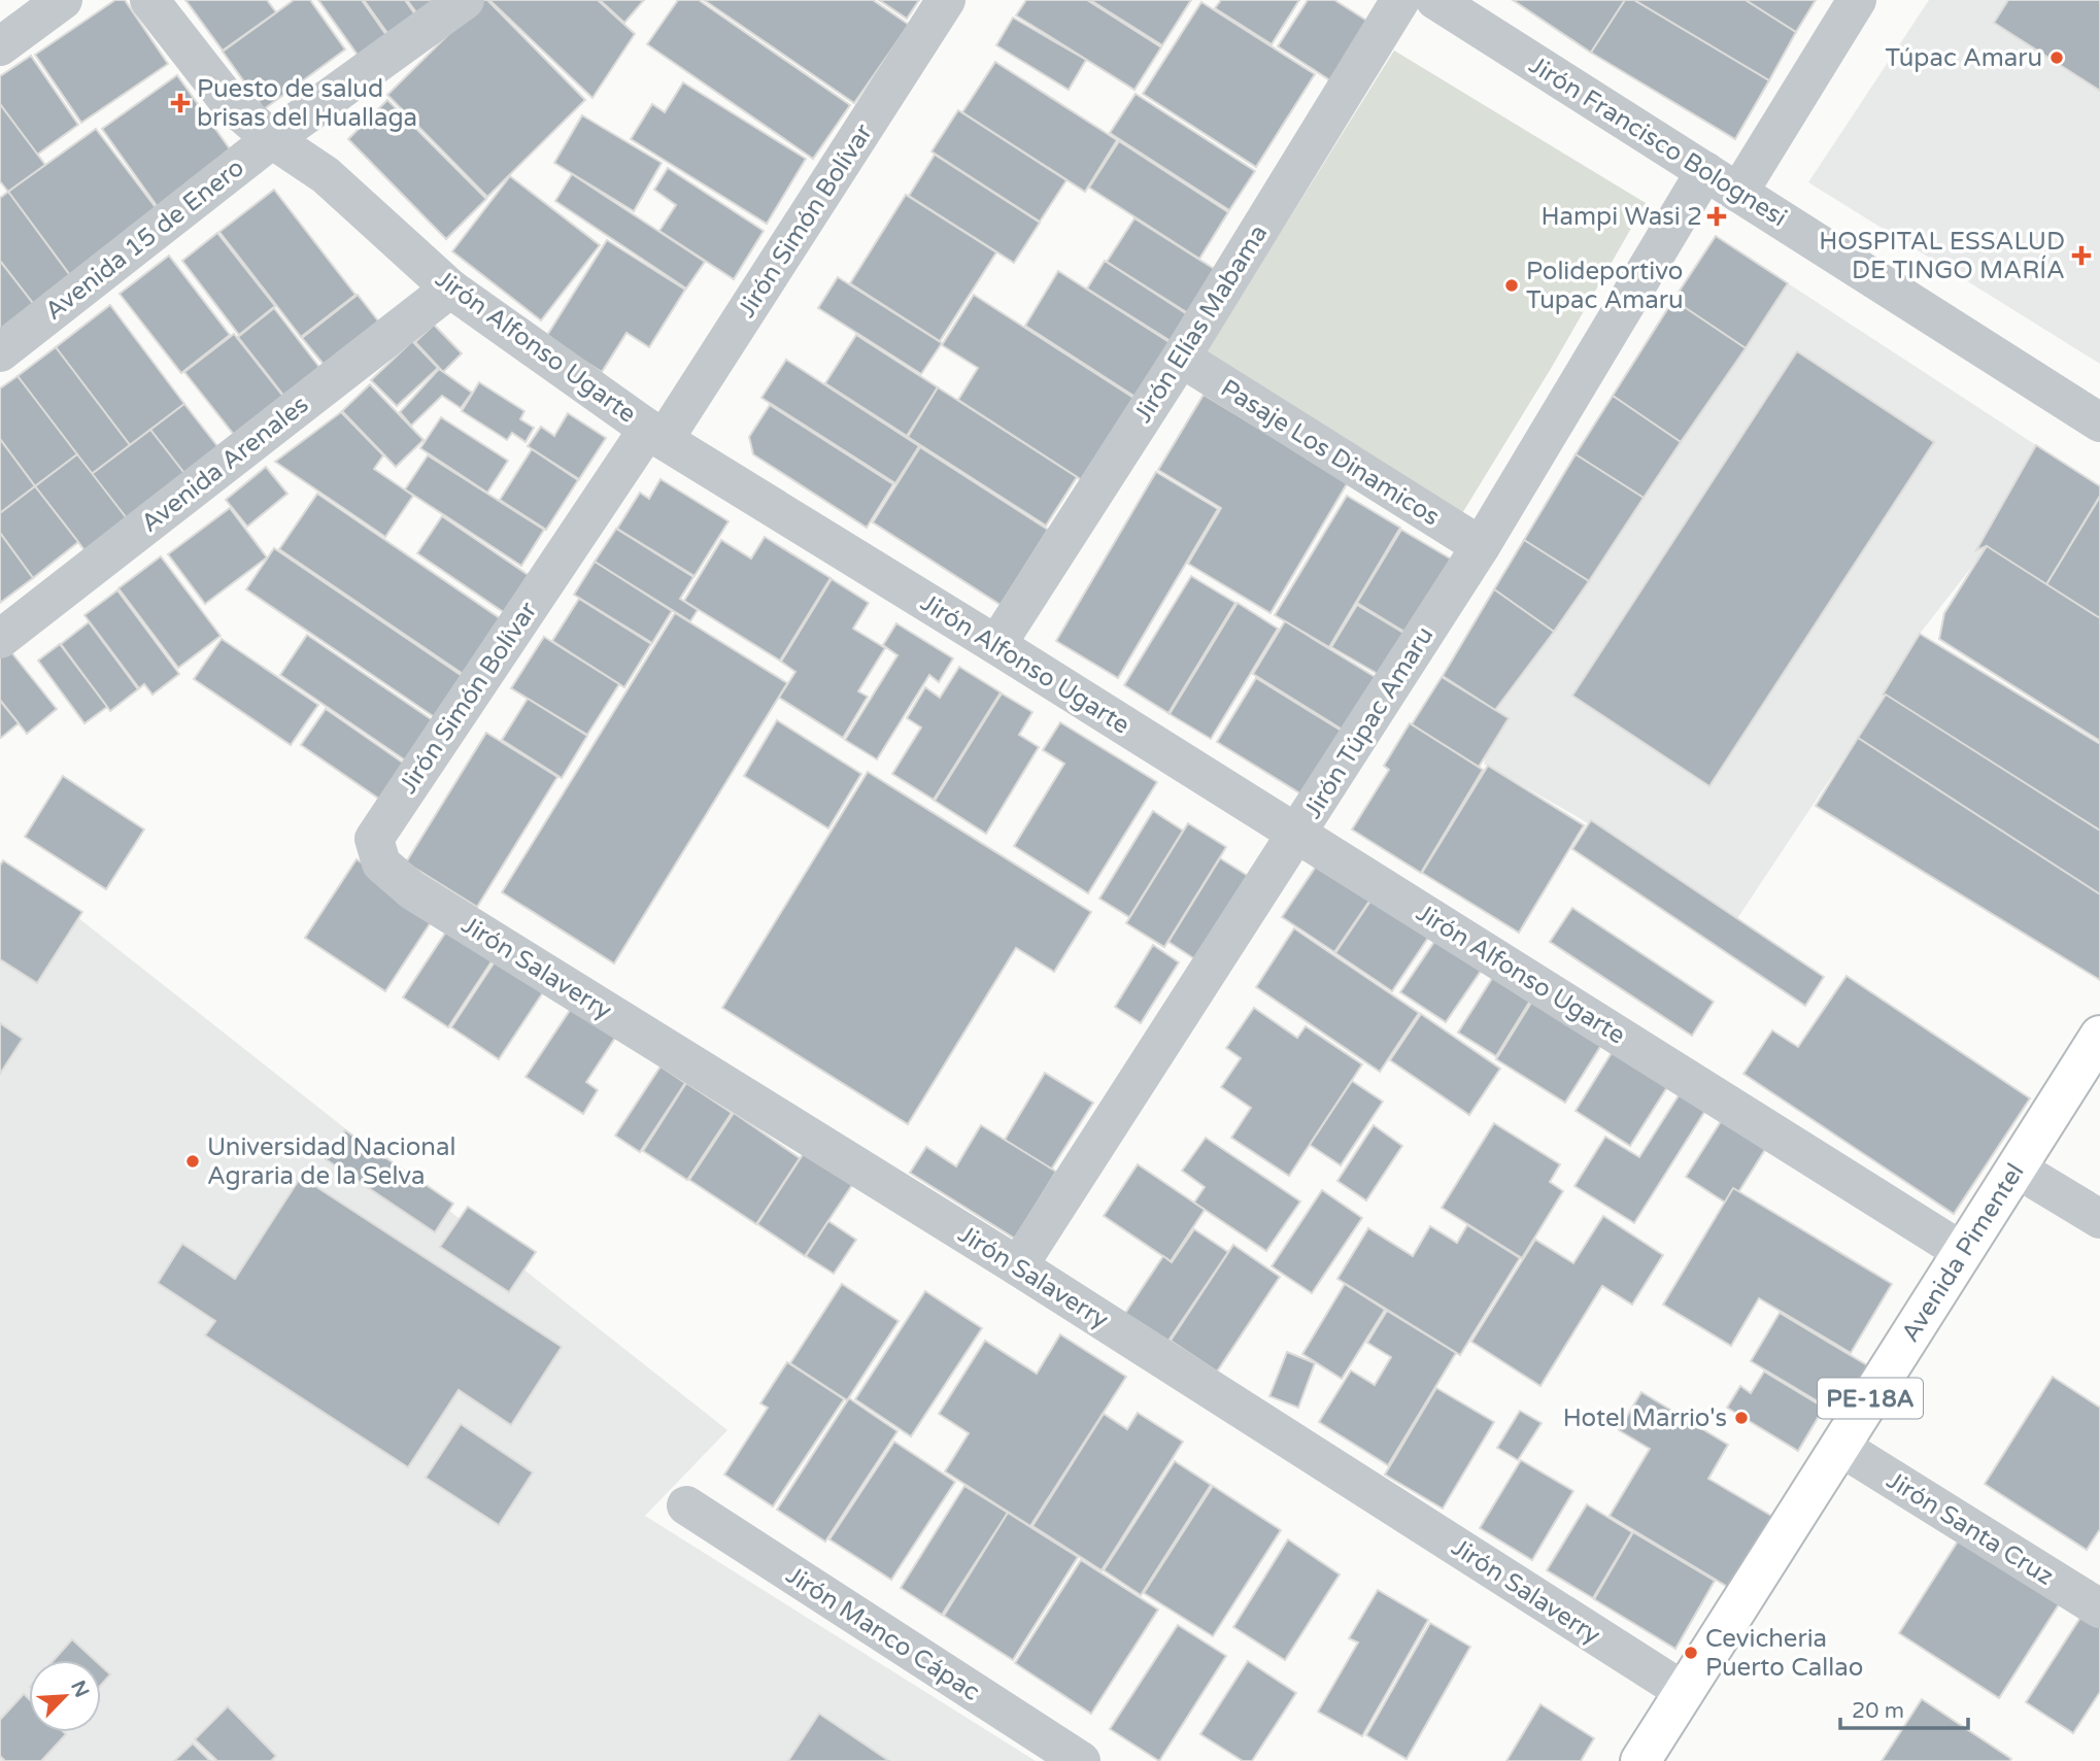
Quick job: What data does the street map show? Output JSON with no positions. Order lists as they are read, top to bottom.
{
  "streets": {
    "highway": ["Avenida Pimentel", "PE-18A"],
    "street": [
      "Jirón Francisco Bolognesi",
      "Jirón Simón Bolívar",
      "Avenida 15 de Enero",
      "Jirón Elías Mabama",
      "Jirón Alfonso Ugarte",
      "Pasaje Los Dinamicos",
      "Avenida Arenales",
      "Jirón Túpac Amaru",
      "Jirón Salaverry",
      "Jirón Santa Cruz",
      "Jirón Manco Cápac"
    ]
  },
  "crossings": [
    ["Jirón Francisco Bolognesi", "Jirón Túpac Amaru"],
    ["Jirón Simón Bolívar", "Jirón Alfonso Ugarte"],
    ["Jirón Simón Bolívar", "Jirón Salaverry"],
    ["Avenida 15 de Enero", "Jirón Alfonso Ugarte"],
    ["Jirón Elías Mabama", "Jirón Alfonso Ugarte"],
    ["Jirón Elías Mabama", "Pasaje Los Dinamicos"],
    ["Jirón Alfonso Ugarte", "Avenida Arenales"],
    ["Jirón Alfonso Ugarte", "Jirón Túpac Amaru"],
    ["Jirón Alfonso Ugarte", "Avenida Pimentel"],
    ["Pasaje Los Dinamicos", "Jirón Túpac Amaru"],
    ["Jirón Túpac Amaru", "Jirón Salaverry"],
    ["Jirón Salaverry", "Avenida Pimentel"],
    ["Avenida Pimentel", "Jirón Santa Cruz"]
  ],
  "places": {
    "other": [
      "Túpac Amaru",
      "Polideportivo Tupac Amaru",
      "Universidad Nacional Agraria de la Selva",
      "Hotel Marrio's",
      "Cevicheria Puerto Callao"
    ],
    "health": ["Puesto de salud brisas del Huallaga", "Hampi Wasi 2", "HOSPITAL ESSALUD DE TINGO MARÍA"]
  },
  "scale_bar": "20 m",
  "north": "top right"
}
